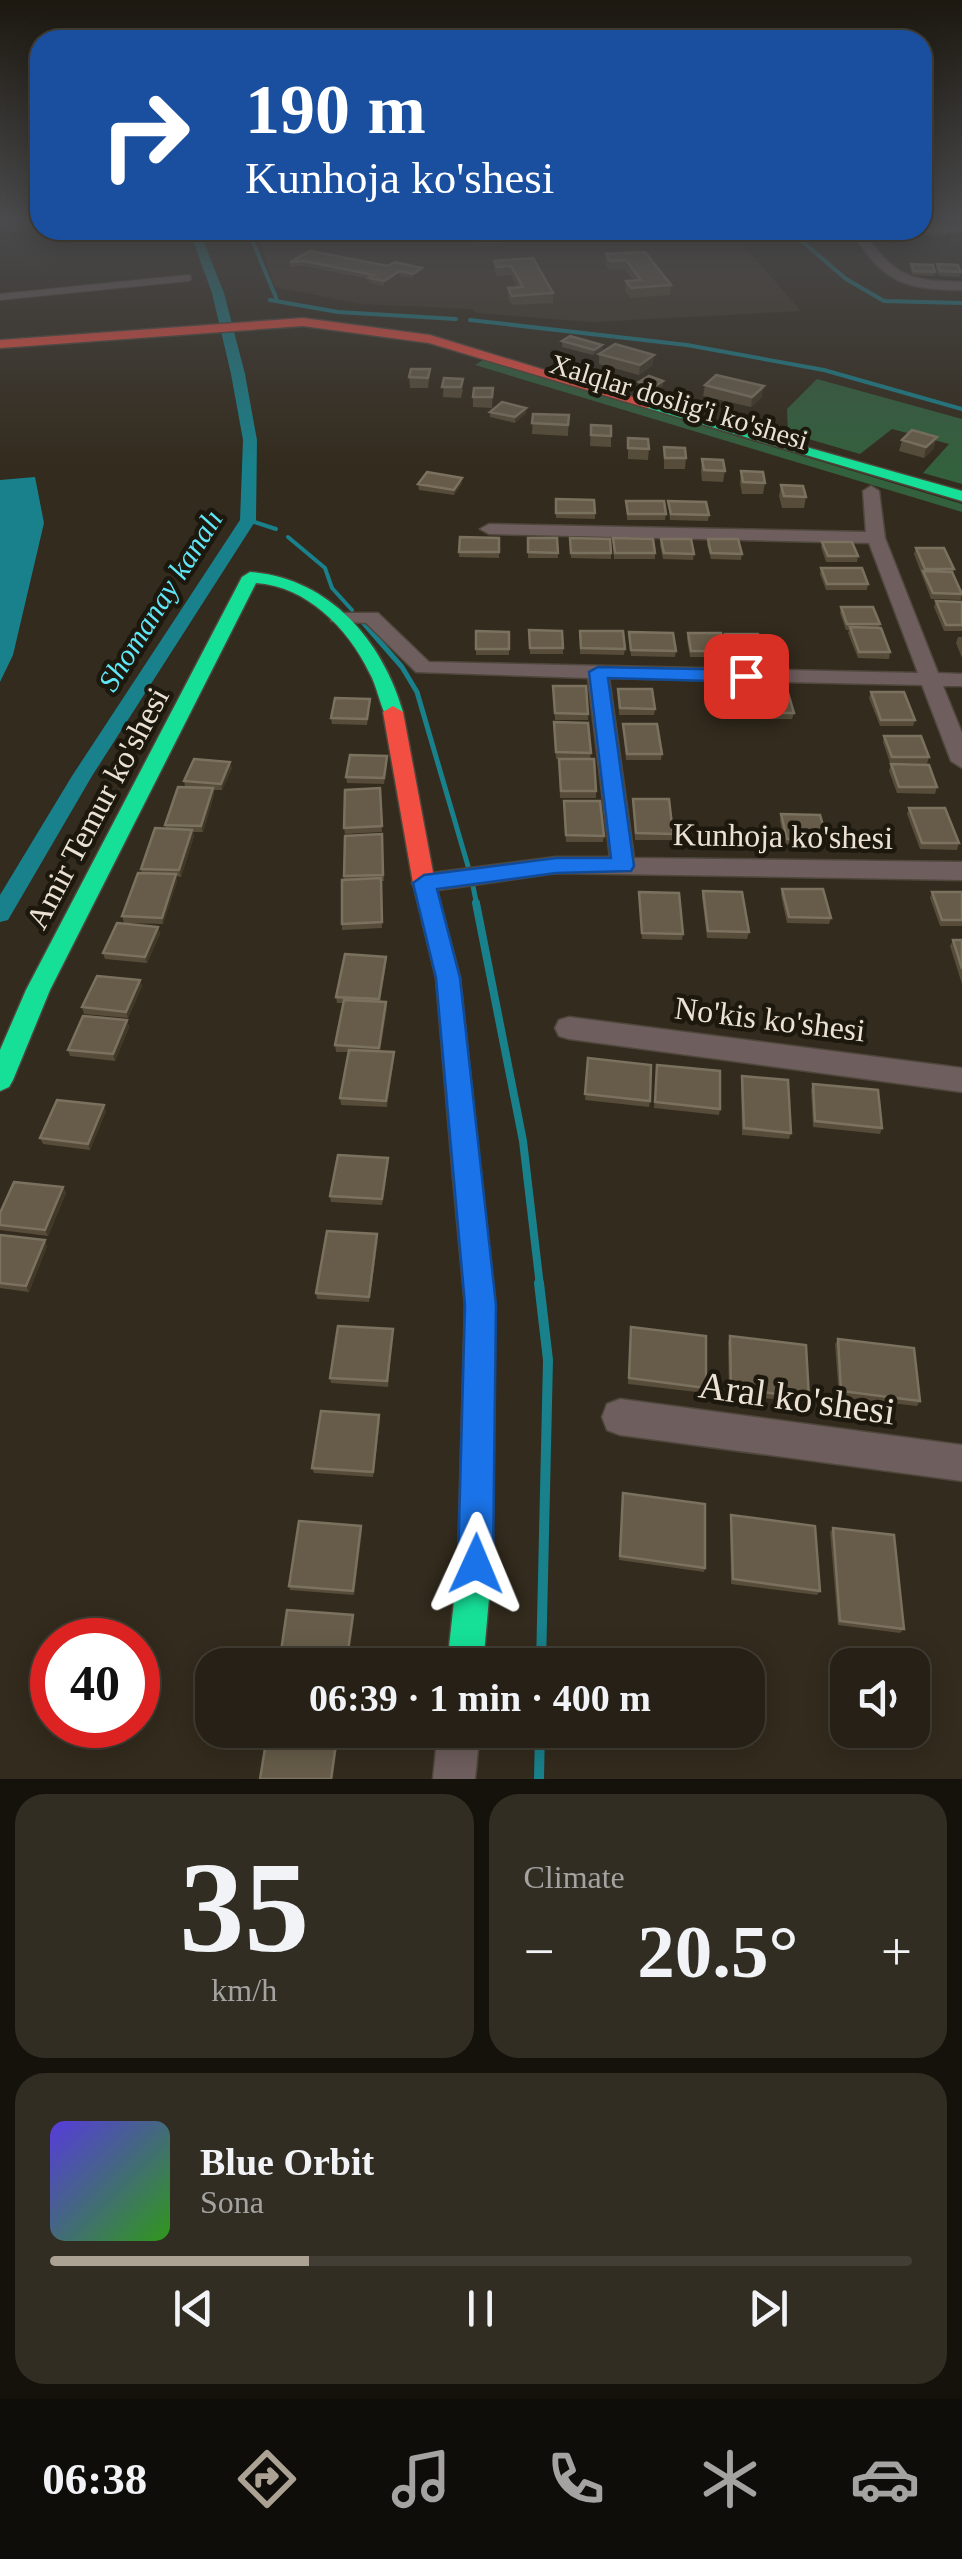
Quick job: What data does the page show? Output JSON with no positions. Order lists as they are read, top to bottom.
{
  "streets": {
    "main road": ["Xalqlar doslig'i ko'shesi", "Amir Temur ko'shesi"],
    "street": ["Kunhoja ko'shesi", "No'kis ko'shesi", "Aral ko'shesi"]
  },
  "water": ["Shomanay kanalı"],
  "page": {
    "turn": ["190 m", "Kunhoja ko'shesi"],
    "limit": "40",
    "trip": "06:39 · 1 min · 400 m",
    "tile": [
      ["35", "km/h"],
      "Climate"
    ],
    "heat": ["−", "20.5°", "+"],
    "song": ["Blue Orbit", "Sona"],
    "tabs": "06:38"
  }
}
